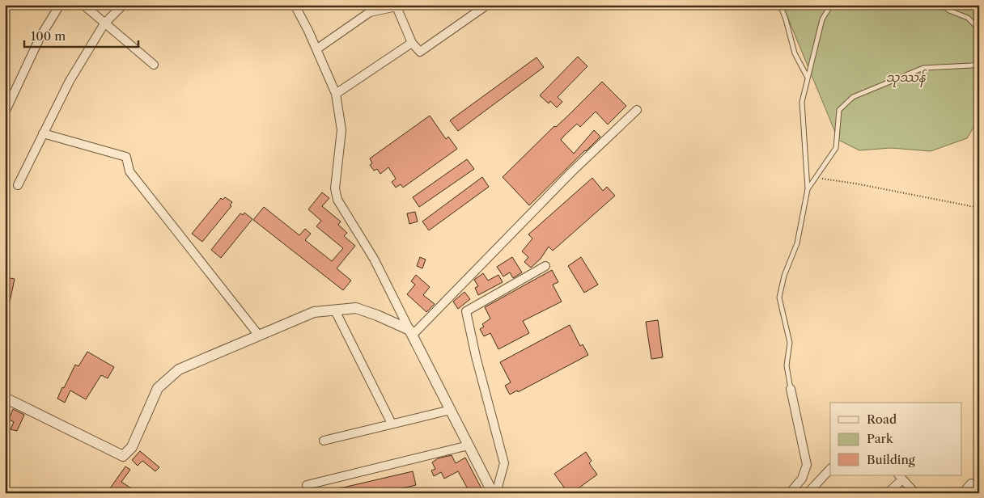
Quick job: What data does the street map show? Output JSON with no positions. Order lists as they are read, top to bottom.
{
  "parks": ["သုဿန်"],
  "legend": ["Road", "Park", "Building"],
  "scale_bar": "100 m"
}
